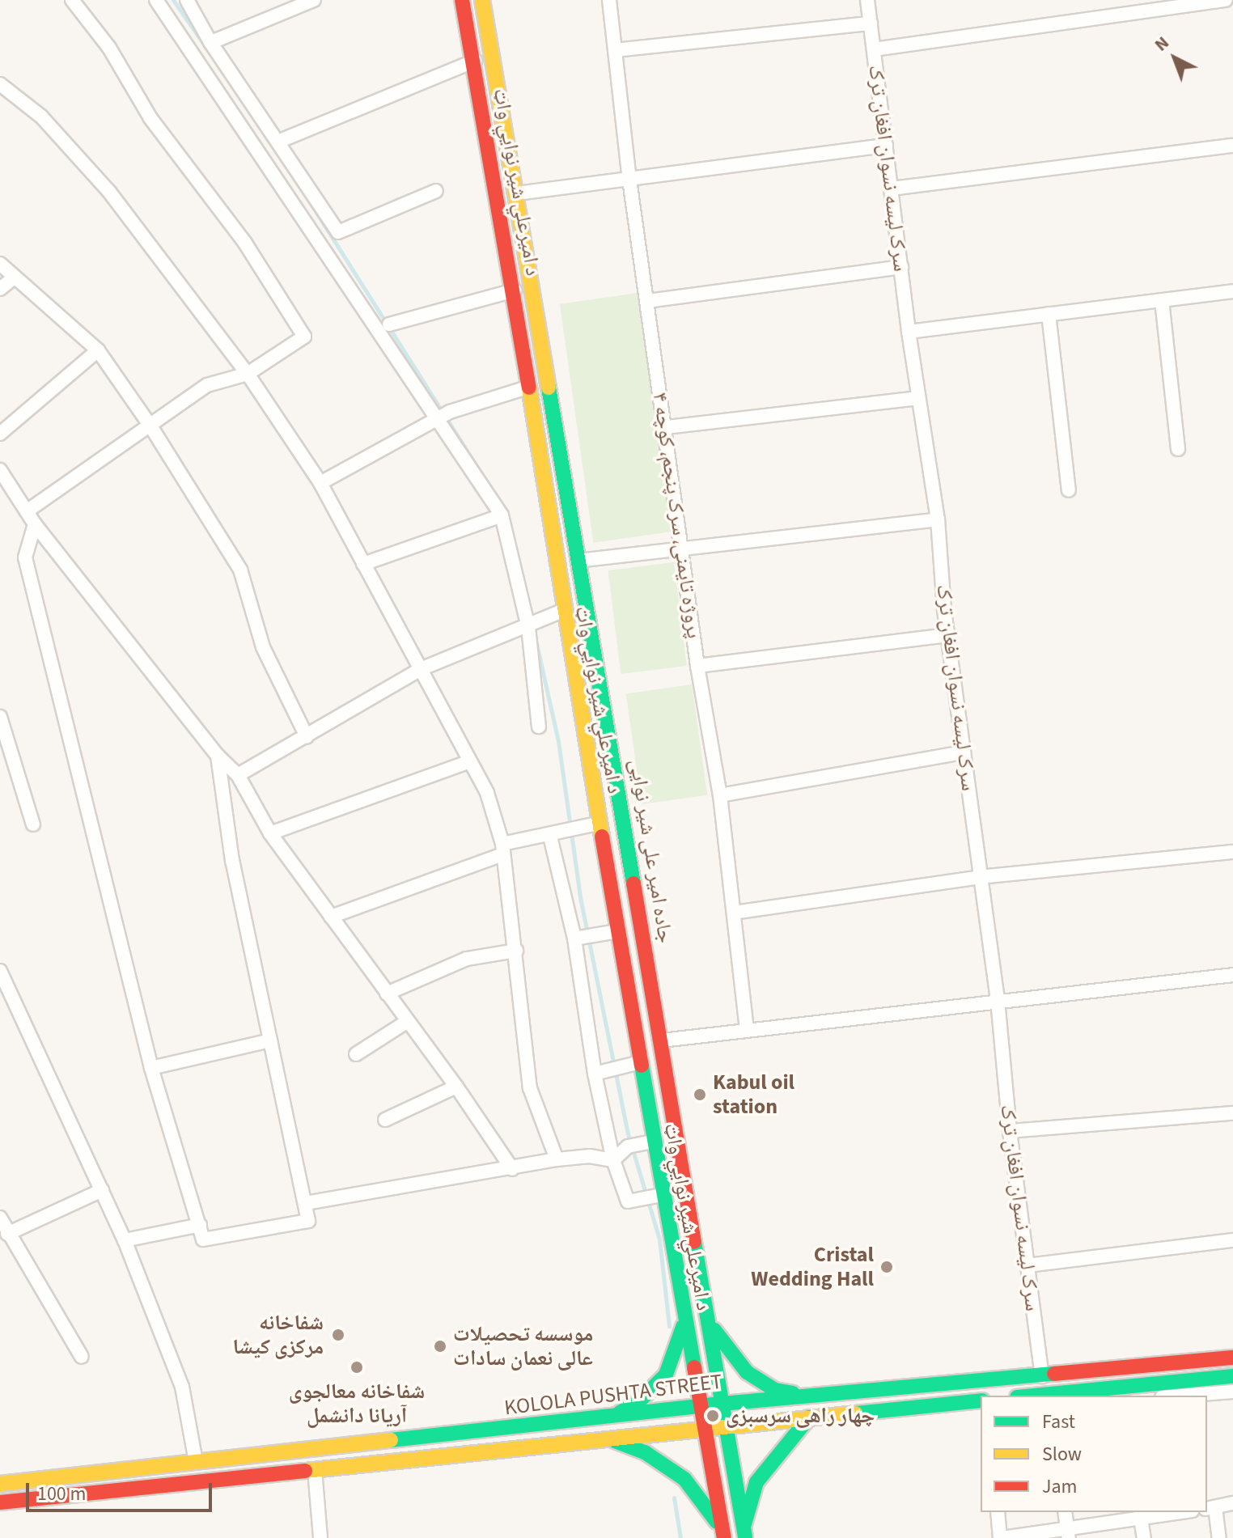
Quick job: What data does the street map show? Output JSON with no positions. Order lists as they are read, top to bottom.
{
  "streets": {
    "main road": ["د امیرعلي شیر نوايي واټ", "جاده امیر علی شیر نوایی", "KOLOLA PUSHTA STREET"],
    "street": ["سرک لیسه نسوان افغان‌ ترک", "پروژه تایمنی، سرک پنجم، کوچه ۴"]
  },
  "crossings": [
    ["سرک لیسه نسوان افغان‌ ترک", "KOLOLA PUSHTA STREET"],
    ["د امیرعلي شیر نوايي واټ", "KOLOLA PUSHTA STREET"],
    ["جاده امیر علی شیر نوایی", "KOLOLA PUSHTA STREET"]
  ],
  "places": [
    "Kabul oil station",
    "Cristal Wedding Hall",
    "شفاخانه مرکزی کیشا",
    "موسسه تحصیلات عالی نعمان سادات",
    "شفاخانه معالجوی آریانا دانشمل",
    "چهار راهی سرسبزی"
  ],
  "legend": ["Fast", "Slow", "Jam"],
  "scale_bar": "100 m",
  "north": "top left"
}
